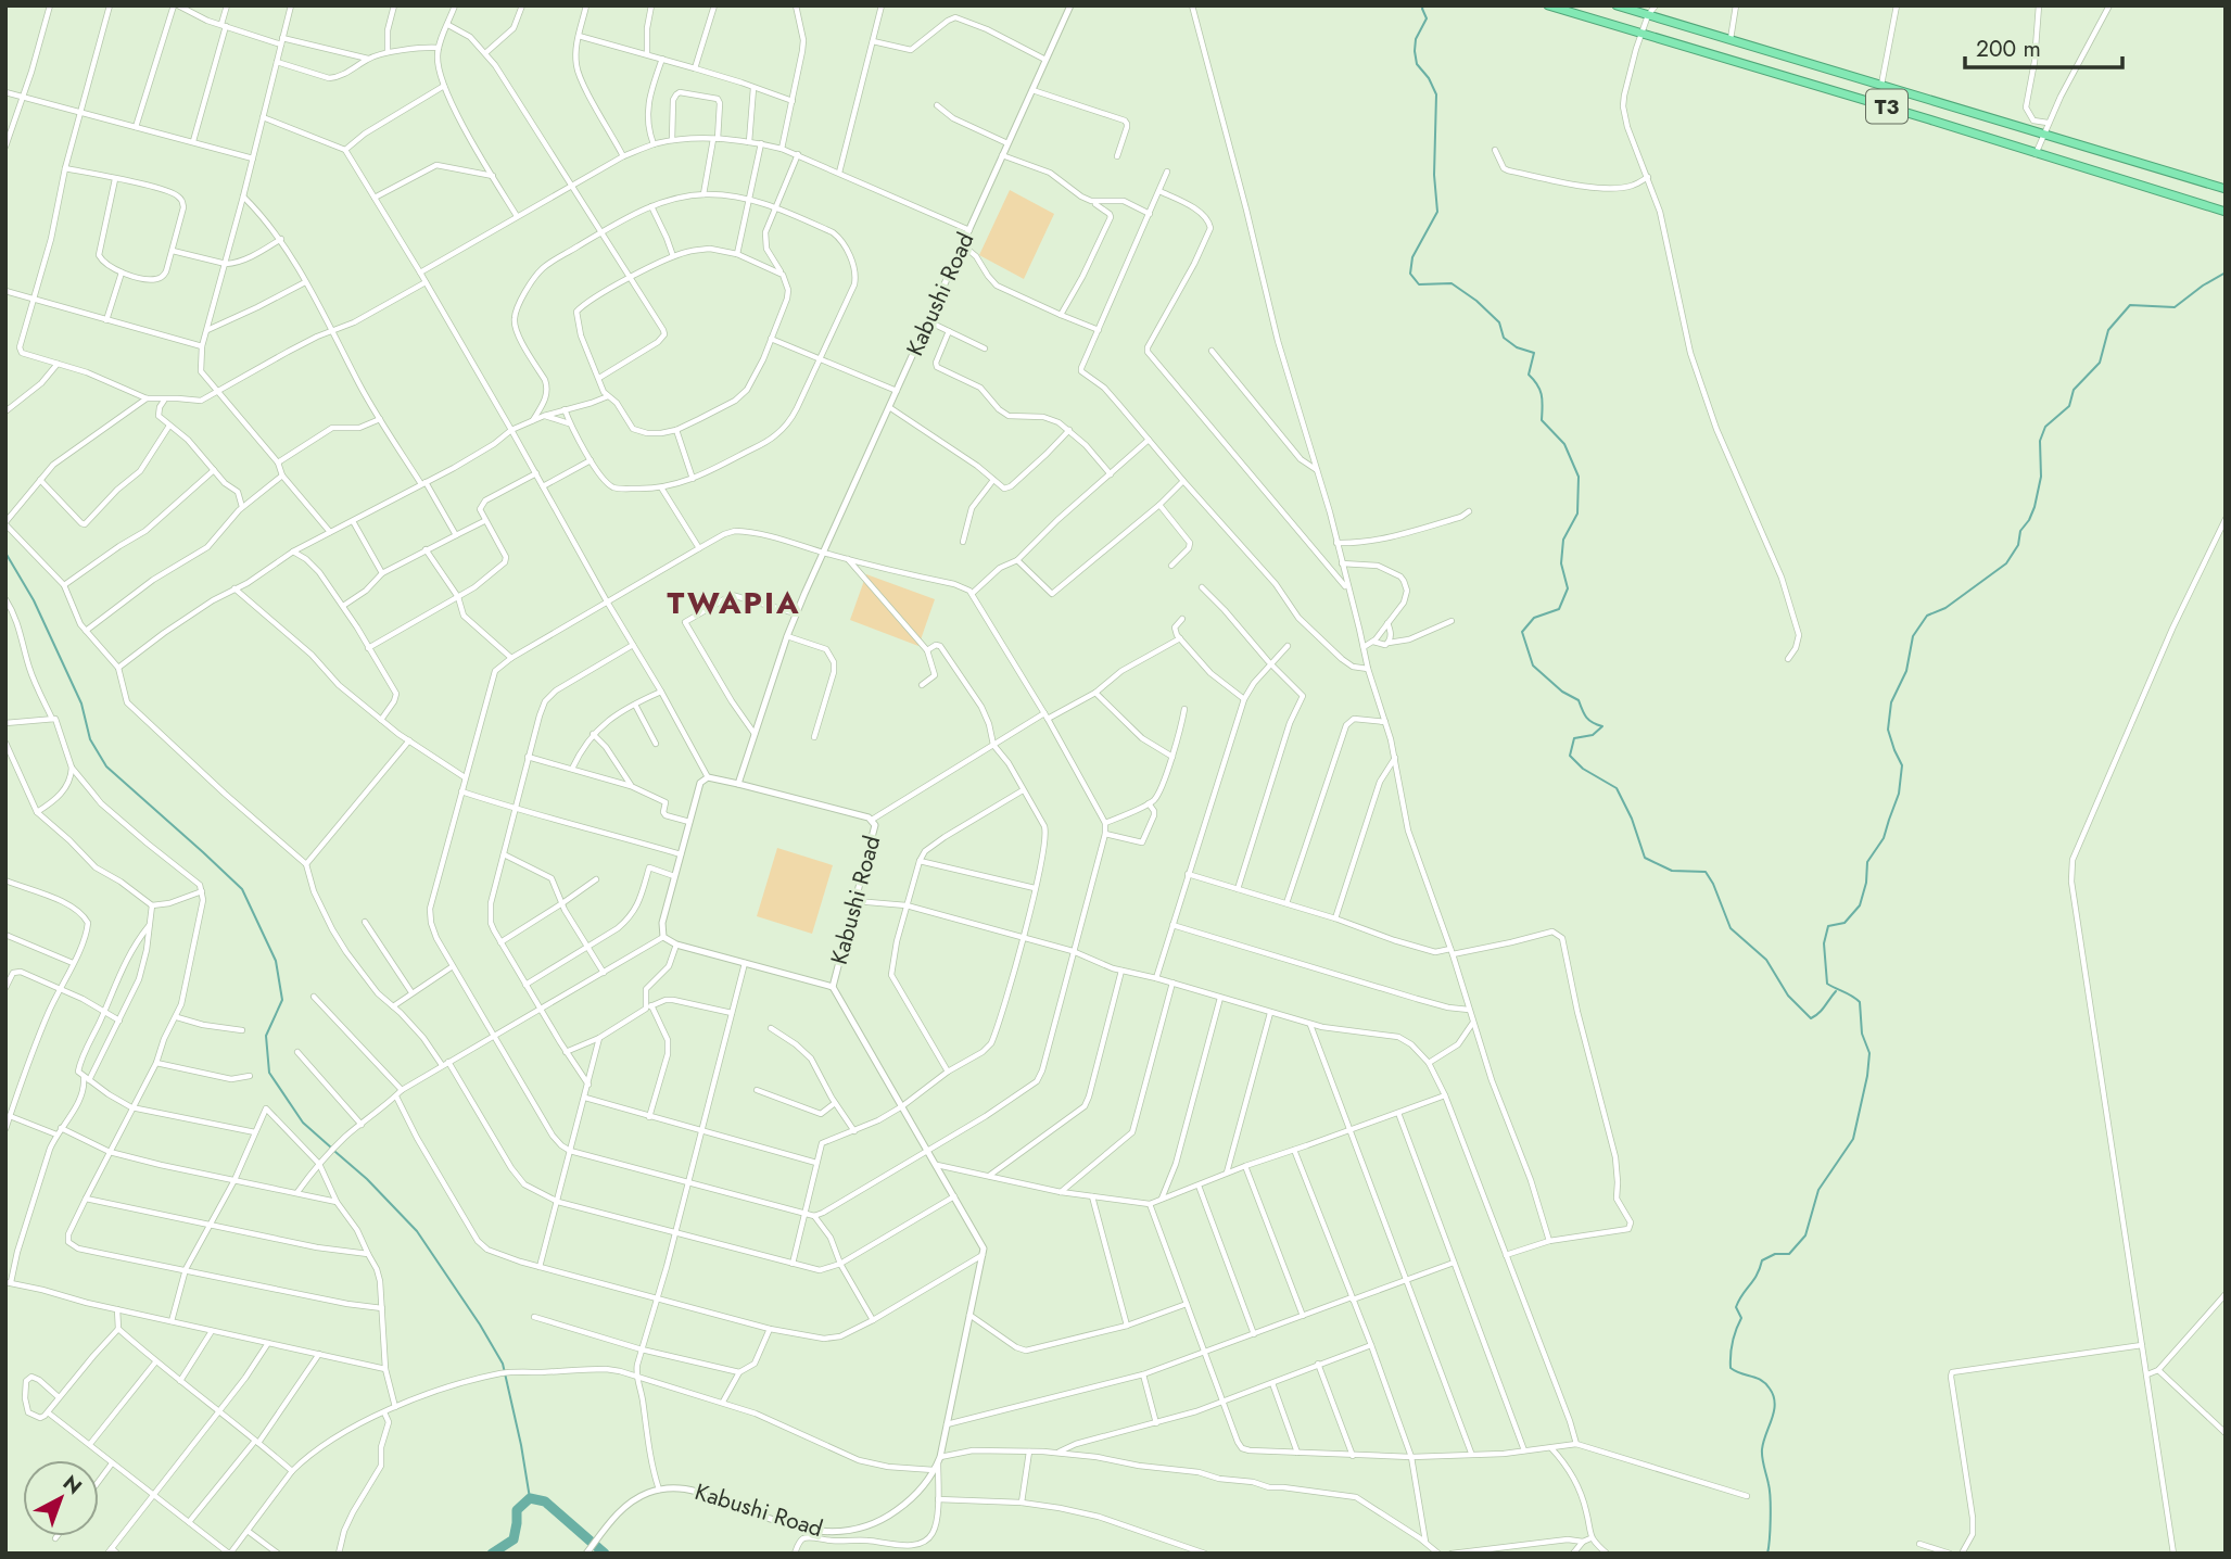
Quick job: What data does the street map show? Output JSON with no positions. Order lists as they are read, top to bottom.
{
  "streets": {
    "highway": ["T3"],
    "main road": ["Kabushi Road"]
  },
  "districts": ["TWAPIA"],
  "scale_bar": "200 m",
  "north": "top right"
}
